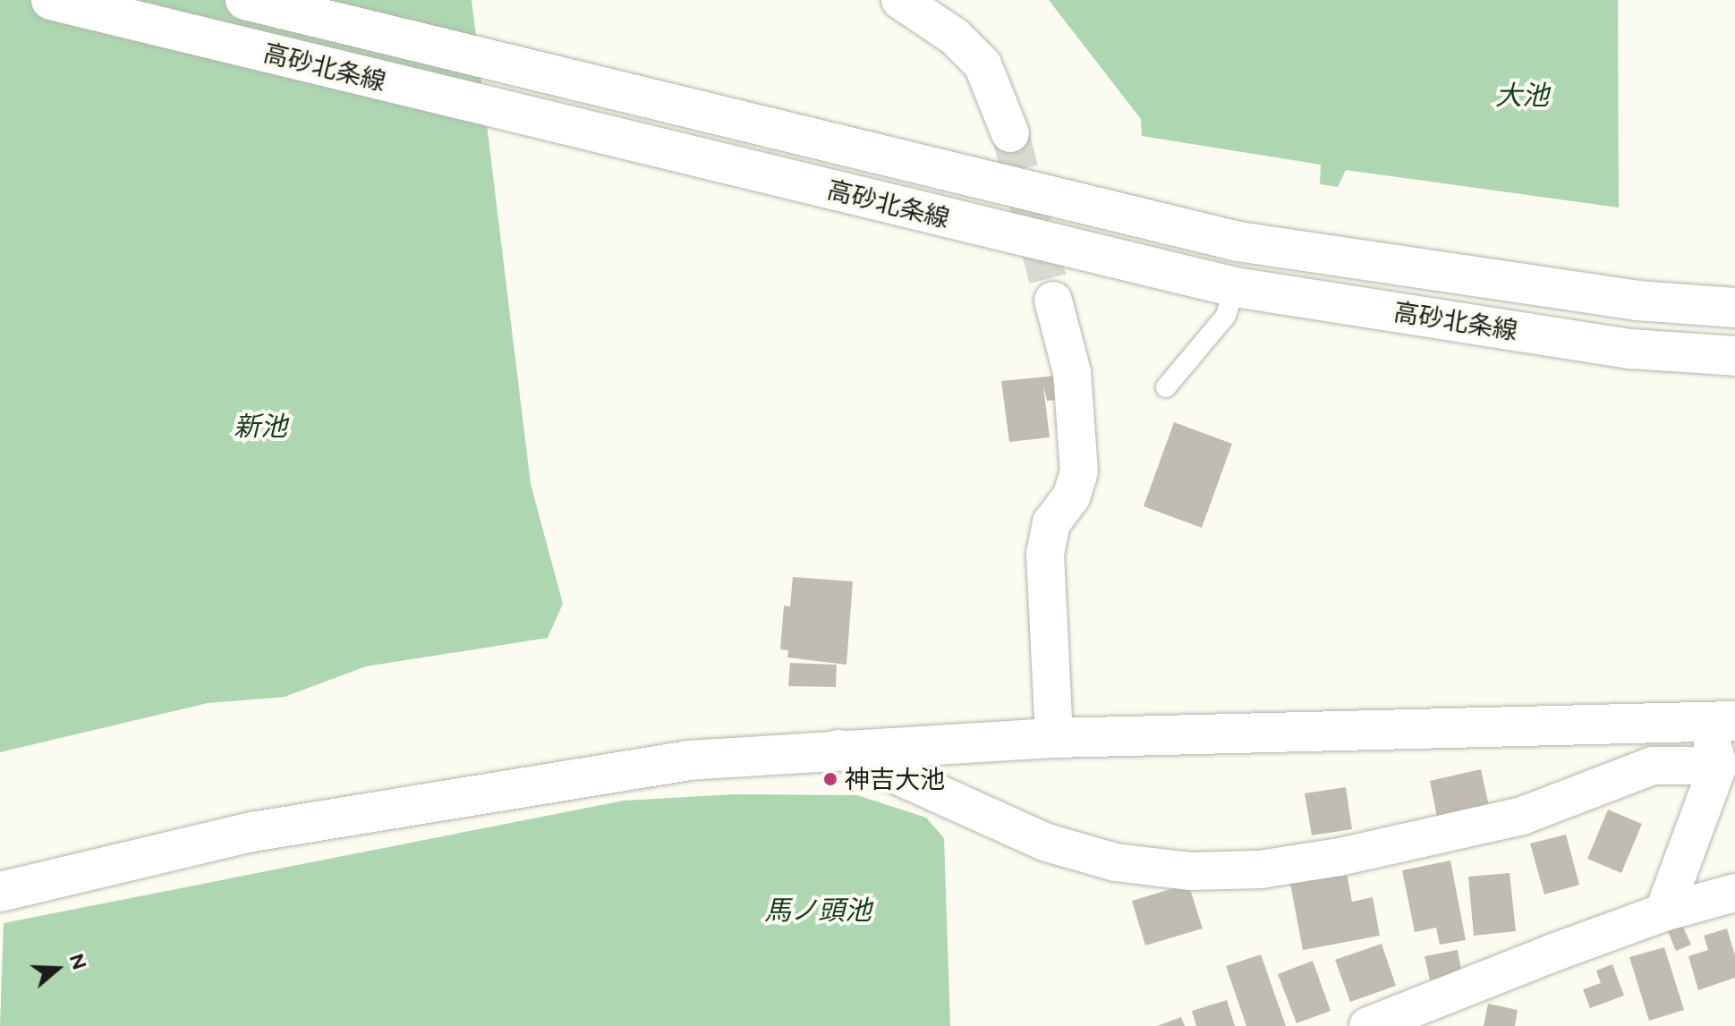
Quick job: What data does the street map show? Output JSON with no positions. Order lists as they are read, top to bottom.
{
  "streets": {
    "main road": ["高砂北条線"]
  },
  "water": ["大池", "新池", "馬ノ頭池"],
  "places": ["神吉大池"],
  "north": "right"
}
